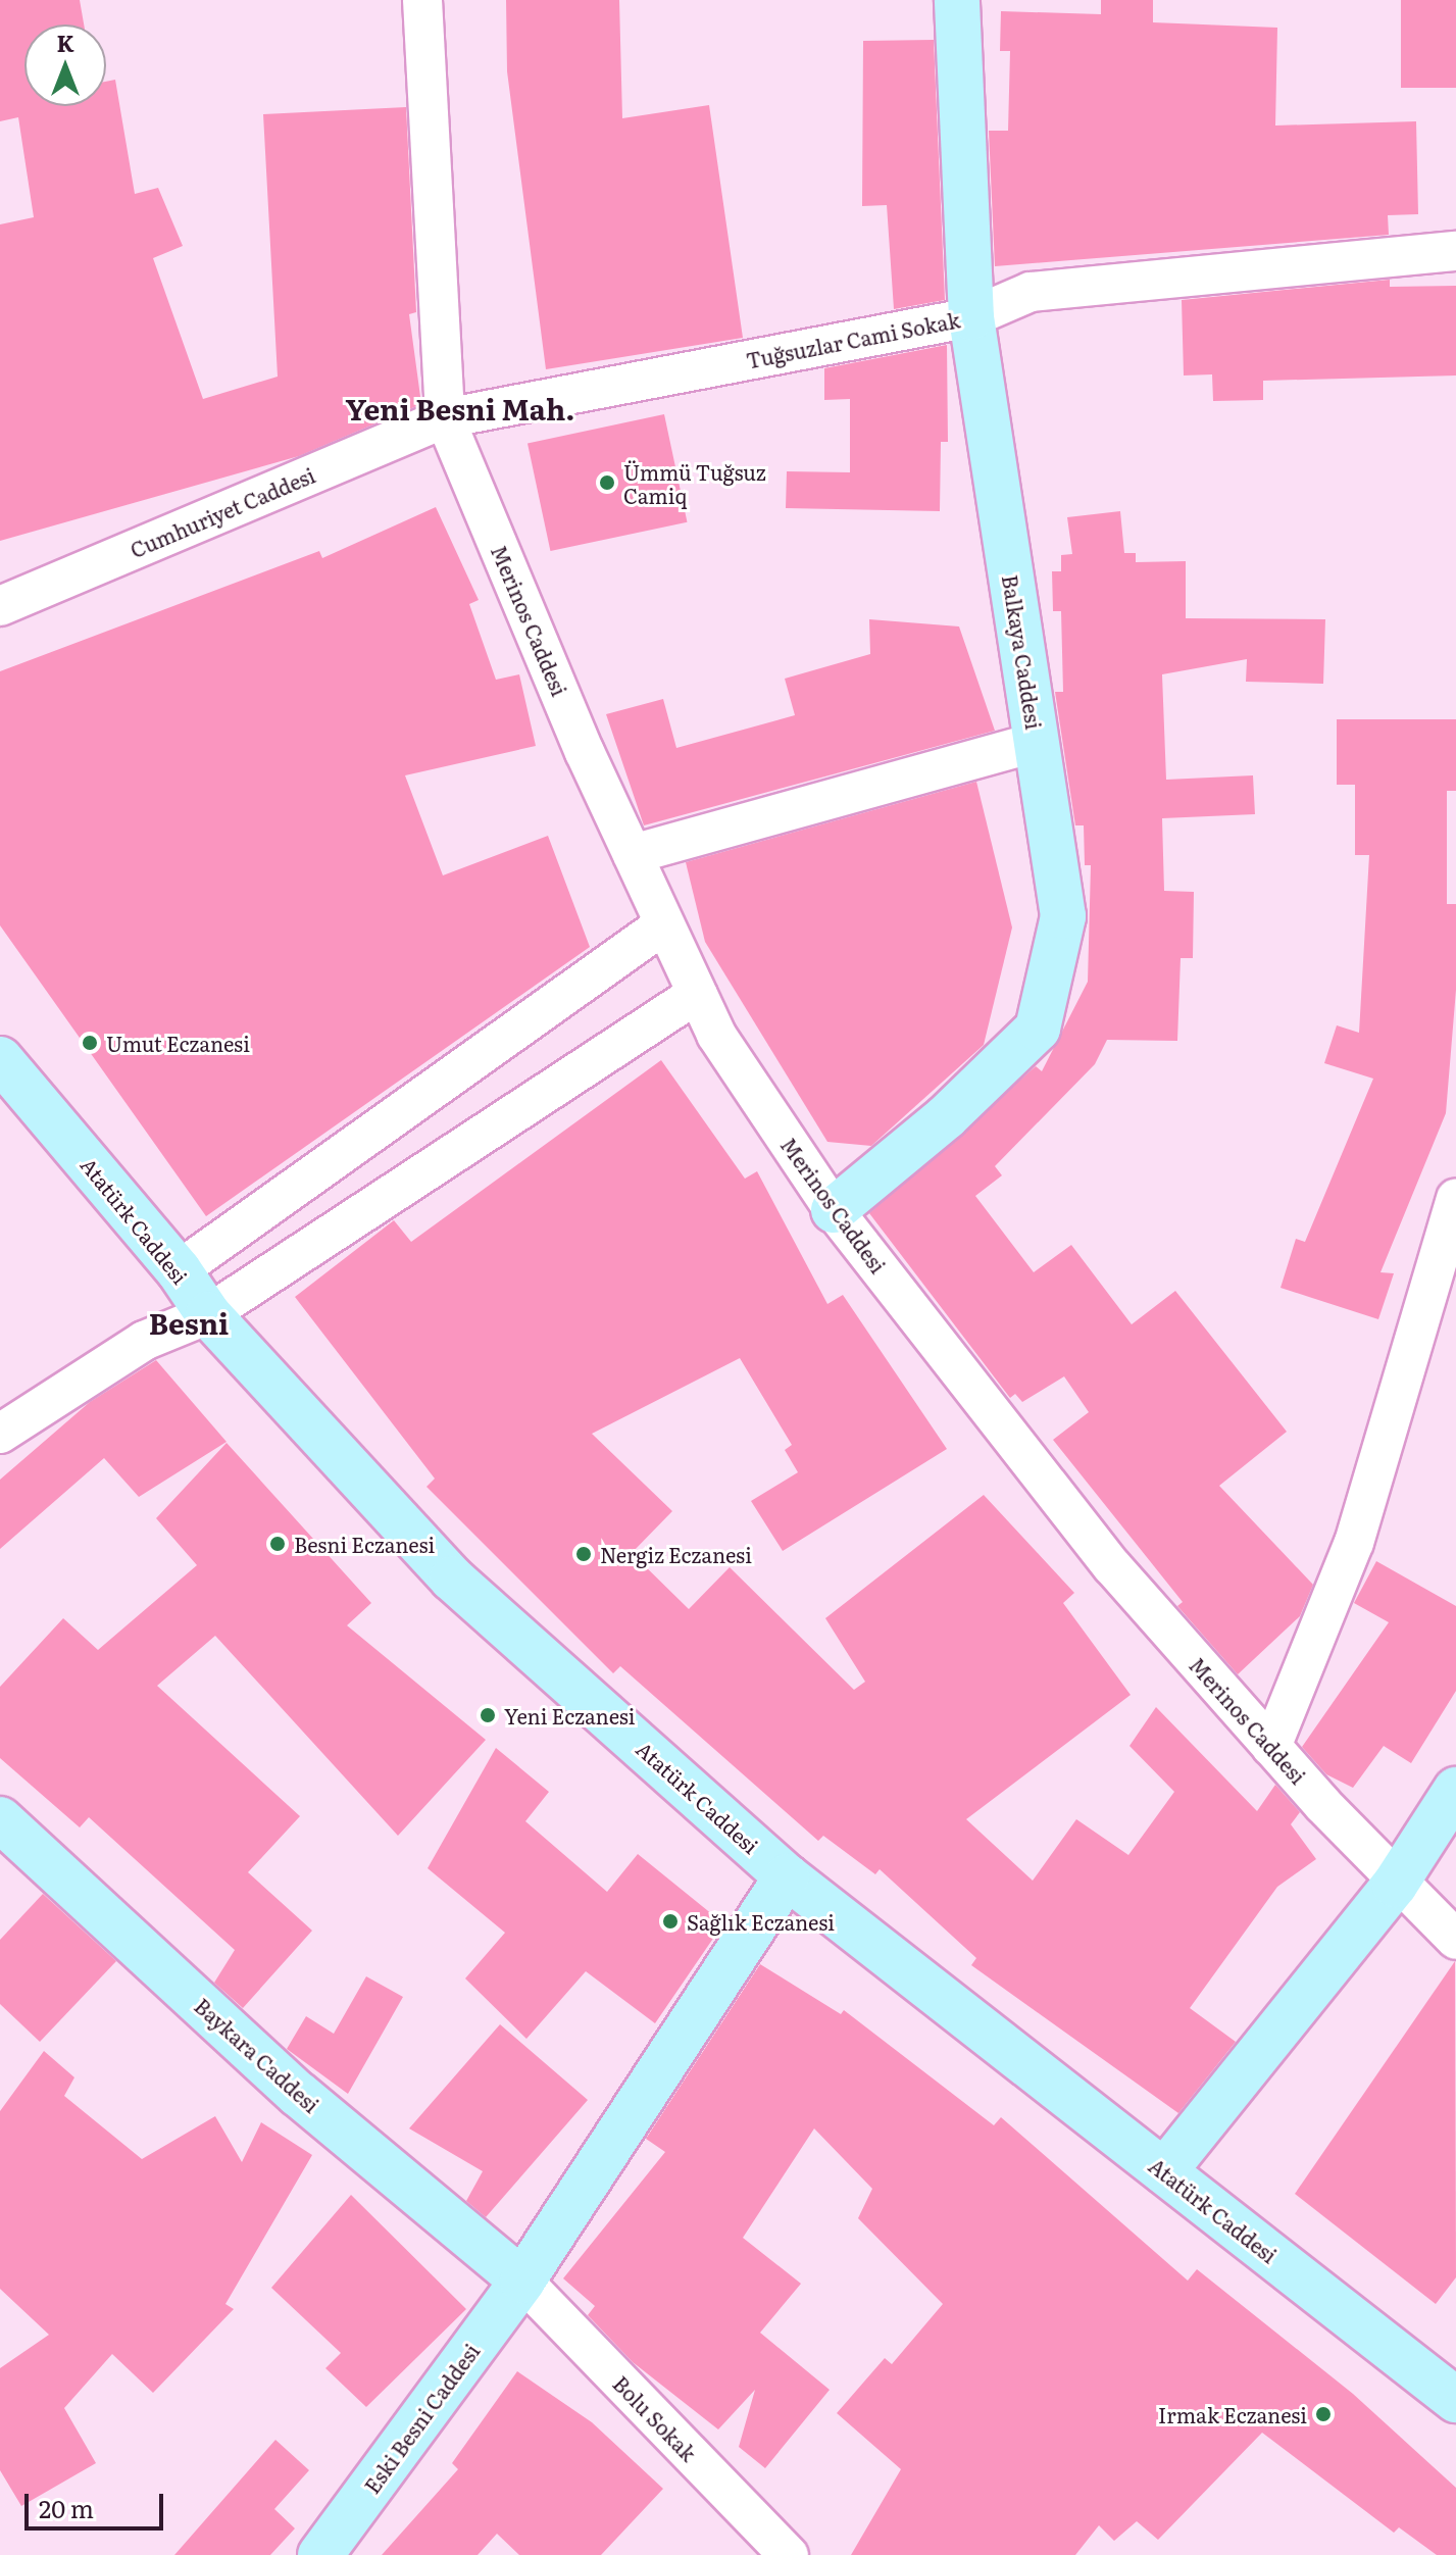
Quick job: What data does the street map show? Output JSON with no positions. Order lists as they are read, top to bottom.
{
  "streets": {
    "street": [
      "Tuğsuzlar Cami Sokak",
      "Cumhuriyet Caddesi",
      "Merinos Caddesi",
      "Balkaya Caddesi",
      "Atatürk Caddesi",
      "Baykara Caddesi",
      "Eski Besni Caddesi",
      "Bolu Sokak"
    ]
  },
  "crossings": [
    ["Tuğsuzlar Cami Sokak", "Cumhuriyet Caddesi"],
    ["Tuğsuzlar Cami Sokak", "Merinos Caddesi"],
    ["Tuğsuzlar Cami Sokak", "Balkaya Caddesi"],
    ["Cumhuriyet Caddesi", "Merinos Caddesi"],
    ["Merinos Caddesi", "Balkaya Caddesi"],
    ["Atatürk Caddesi", "Eski Besni Caddesi"],
    ["Baykara Caddesi", "Eski Besni Caddesi"],
    ["Baykara Caddesi", "Bolu Sokak"],
    ["Eski Besni Caddesi", "Bolu Sokak"]
  ],
  "districts": ["Yeni Besni Mah.", "Besni"],
  "places": [
    "Ümmü Tuğsuz Camiq",
    "Umut Eczanesi",
    "Besni Eczanesi",
    "Nergiz Eczanesi",
    "Yeni Eczanesi",
    "Sağlık Eczanesi",
    "Irmak Eczanesi"
  ],
  "scale_bar": "20 m",
  "north": "top"
}
